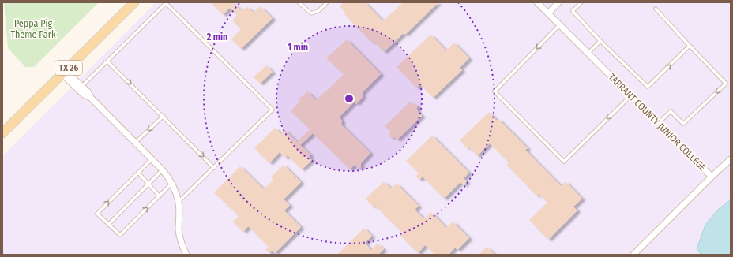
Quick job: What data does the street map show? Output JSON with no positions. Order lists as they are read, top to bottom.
{
  "streets": {
    "main road": ["TX 26"],
    "street": ["TARRANT COUNTY JUNIOR COLLEGE"]
  },
  "parks": ["Peppa Pig Theme Park"],
  "rings": ["2 min", "1 min"]
}
